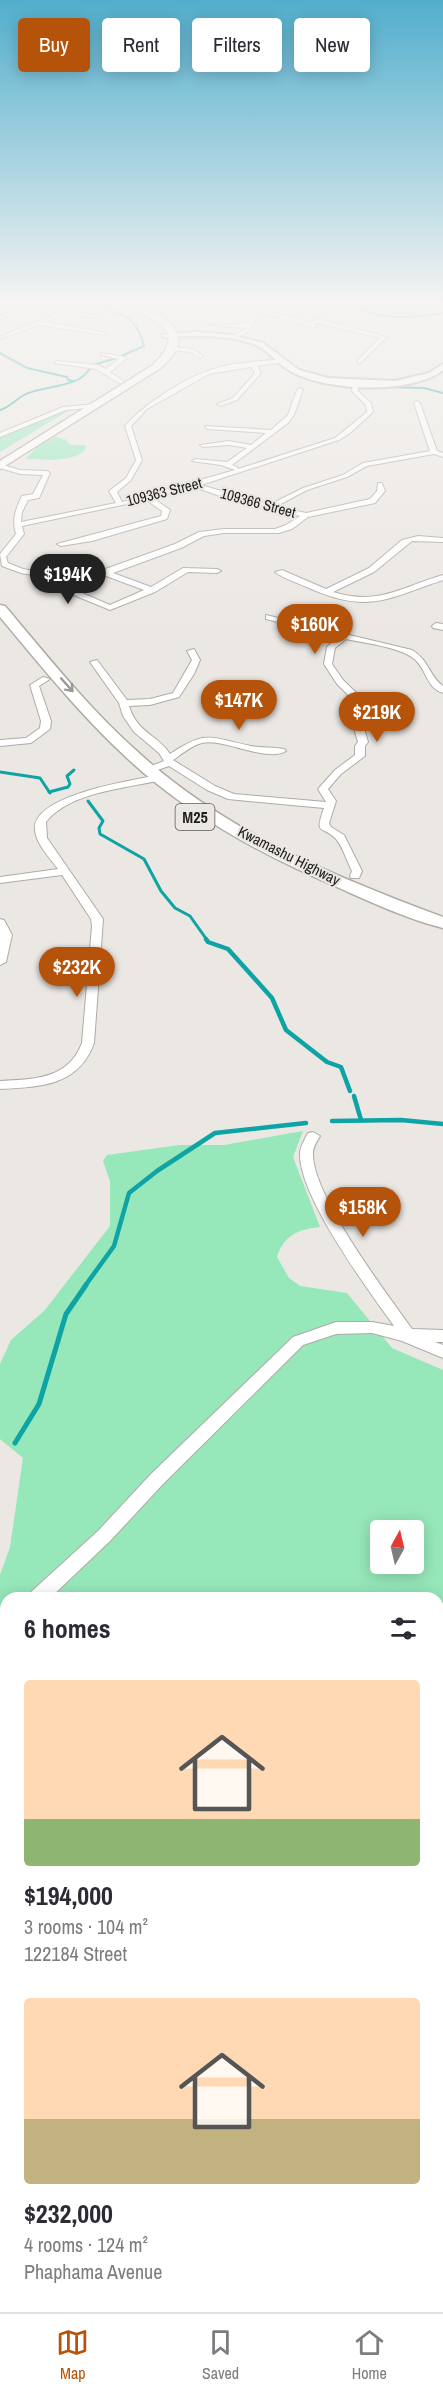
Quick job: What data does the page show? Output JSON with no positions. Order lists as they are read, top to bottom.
{
  "streets": {
    "main road": ["M25", "Kwamashu Highway"],
    "street": ["109363 Street", "109366 Street"]
  },
  "crossings": [
    ["109363 Street", "109366 Street"]
  ],
  "north": "top",
  "page": {
    "chip": [
      "Buy",
      "Rent",
      "Filters",
      "New"
    ],
    "price": [
      "$194K",
      "$160K",
      "$147K",
      "$219K",
      "$232K",
      "$158K"
    ],
    "heading": "6 homes",
    "list": [
      {
        "name": "$194,000",
        "note": "3 rooms · 104 m² · 122184 Street"
      },
      {
        "name": "$232,000",
        "note": "4 rooms · 124 m² · Phaphama Avenue"
      }
    ],
    "tabs": ["Map", "Saved", "Home"]
  }
}
